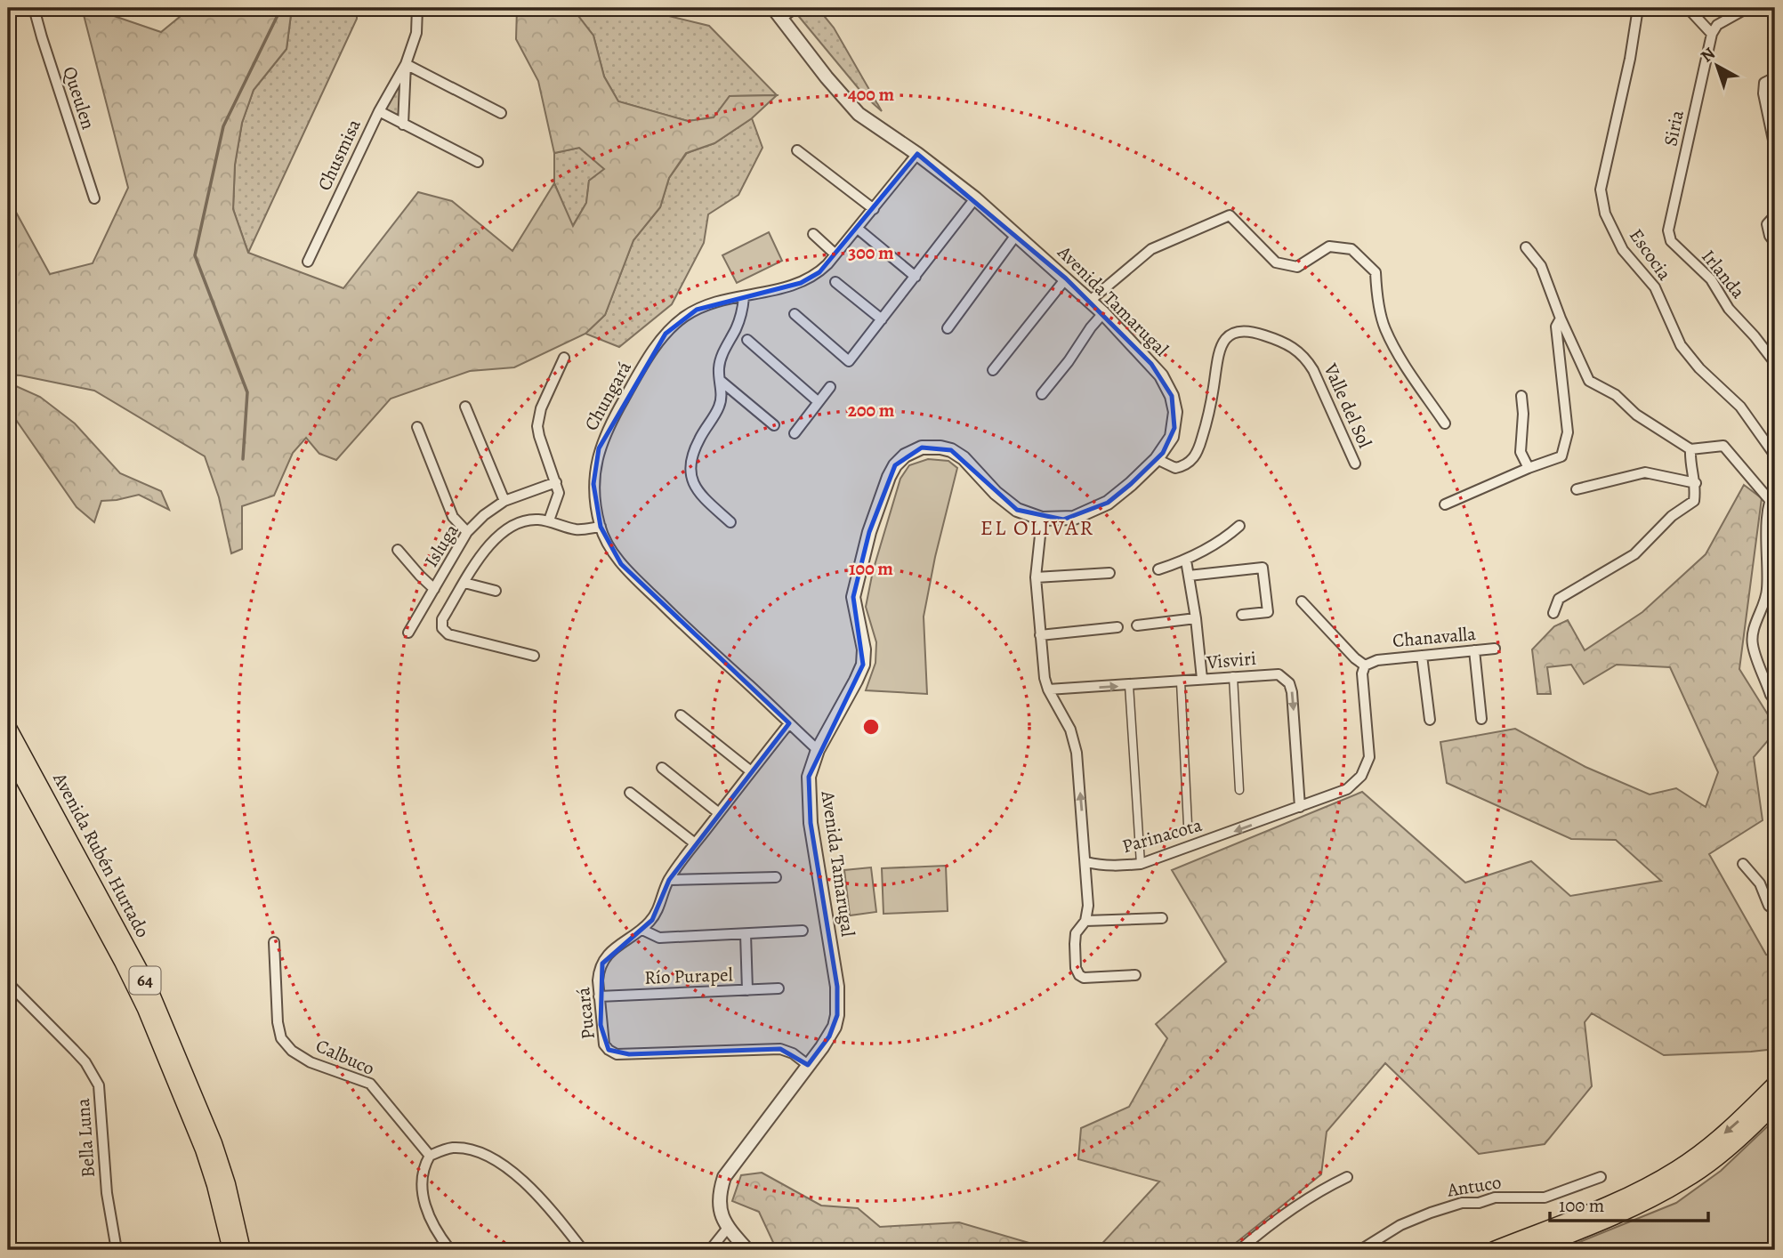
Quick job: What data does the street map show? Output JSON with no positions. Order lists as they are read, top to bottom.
{
  "streets": {
    "main road": ["Avenida Rubén Hurtado", "64"],
    "street": [
      "Queulen",
      "Siria",
      "Chusmisa",
      "Escocia",
      "Irlanda",
      "Avenida Tamarugal",
      "Chungará",
      "Valle del Sol",
      "Isluga",
      "Chanavalla",
      "Visviri",
      "Parinacota",
      "Río Purapel",
      "Pucará",
      "Calbuco",
      "Bella Luna",
      "Antuco"
    ]
  },
  "crossings": [
    ["Siria", "Irlanda"],
    ["Avenida Tamarugal", "Chungará"],
    ["Avenida Tamarugal", "Valle del Sol"],
    ["Avenida Tamarugal", "Pucará"],
    ["Chungará", "Isluga"],
    ["Chungará", "Pucará"],
    ["Chanavalla", "Parinacota"],
    ["Visviri", "Parinacota"],
    ["Río Purapel", "Pucará"]
  ],
  "one_way": ["Parinacota"],
  "districts": ["EL OLIVAR"],
  "scale_bar": "100 m",
  "north": "top left",
  "rings": [
    "400 m",
    "300 m",
    "200 m",
    "100 m"
  ]
}
